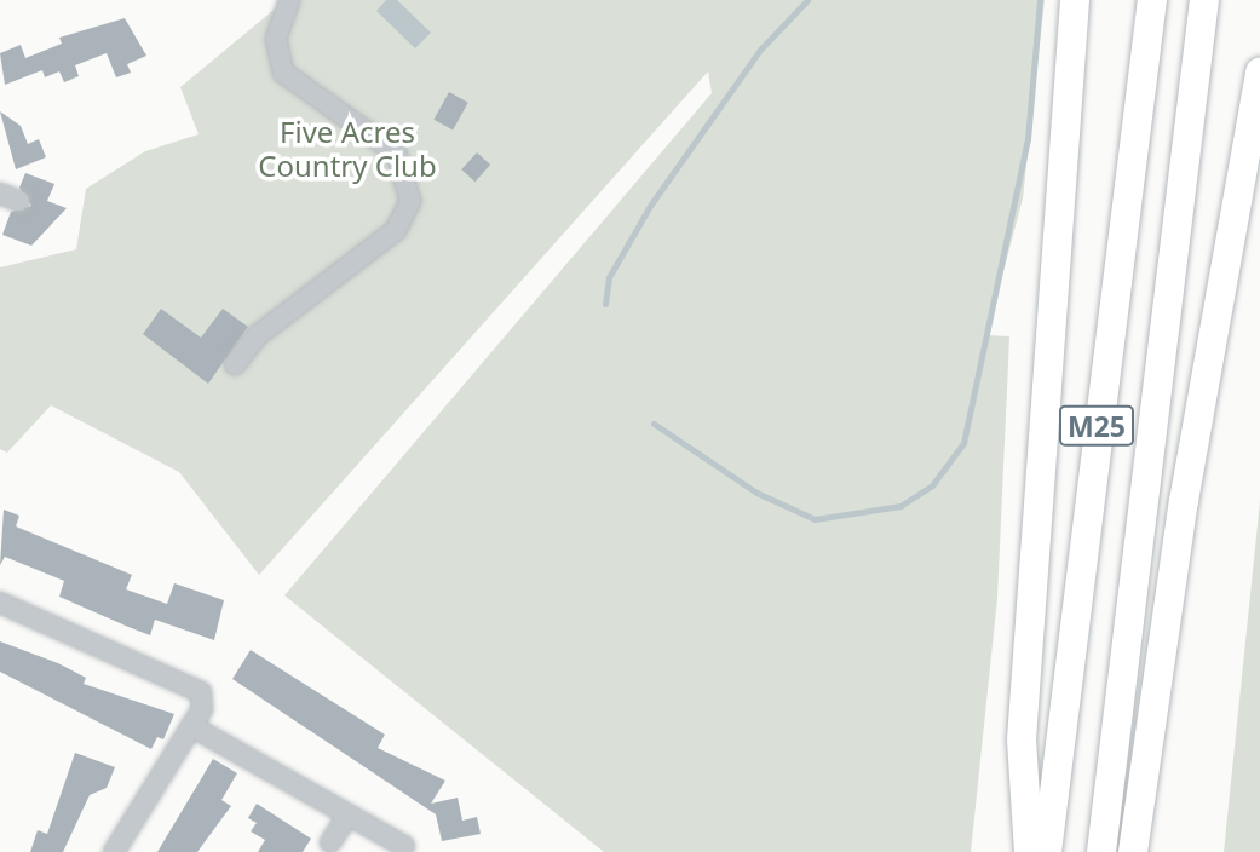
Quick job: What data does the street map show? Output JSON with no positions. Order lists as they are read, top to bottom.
{
  "streets": {
    "highway": ["M25"]
  },
  "parks": ["Five Acres Country Club"]
}
